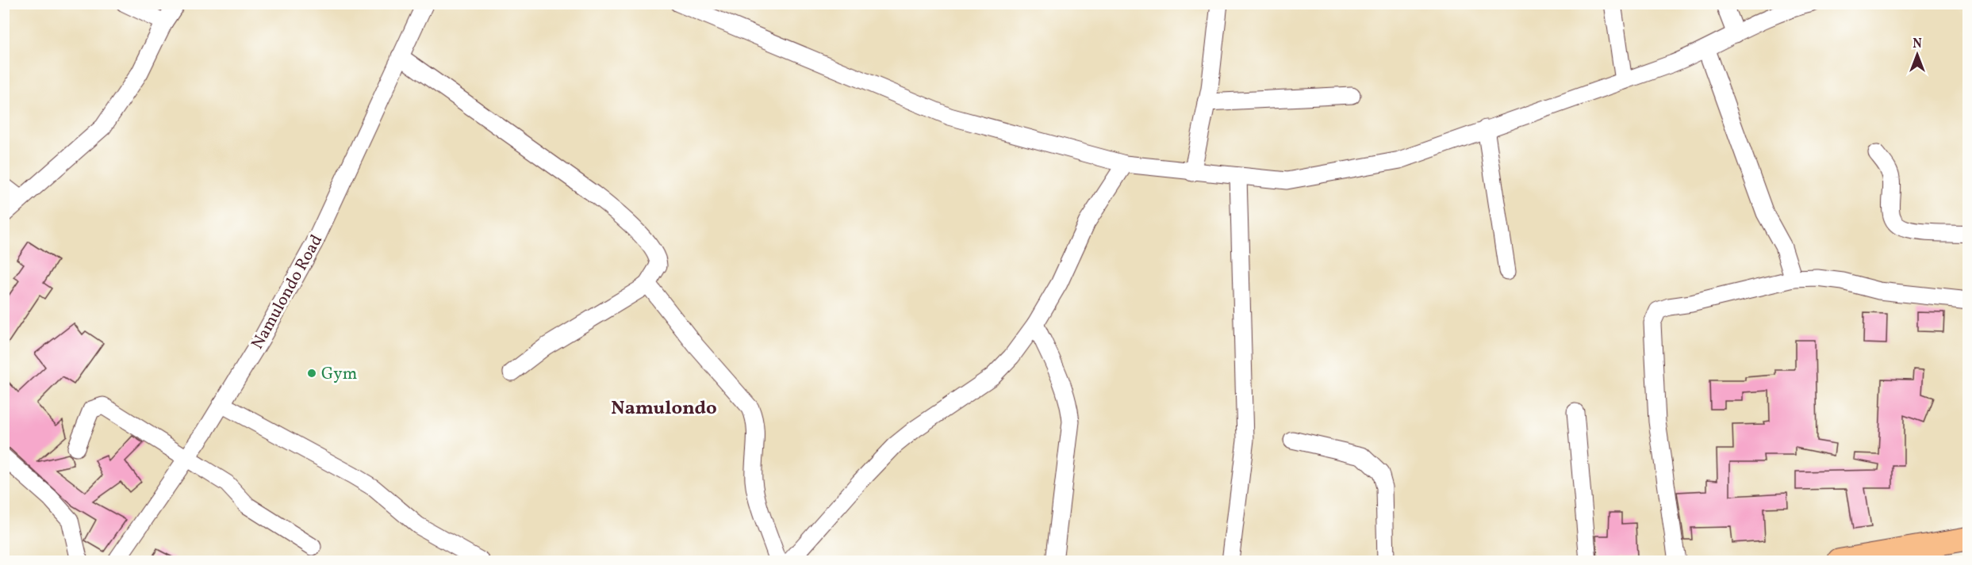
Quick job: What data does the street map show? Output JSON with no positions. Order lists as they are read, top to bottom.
{
  "streets": {
    "street": ["Namulondo Road"]
  },
  "districts": ["Namulondo"],
  "places": ["Gym"],
  "north": "top"
}
